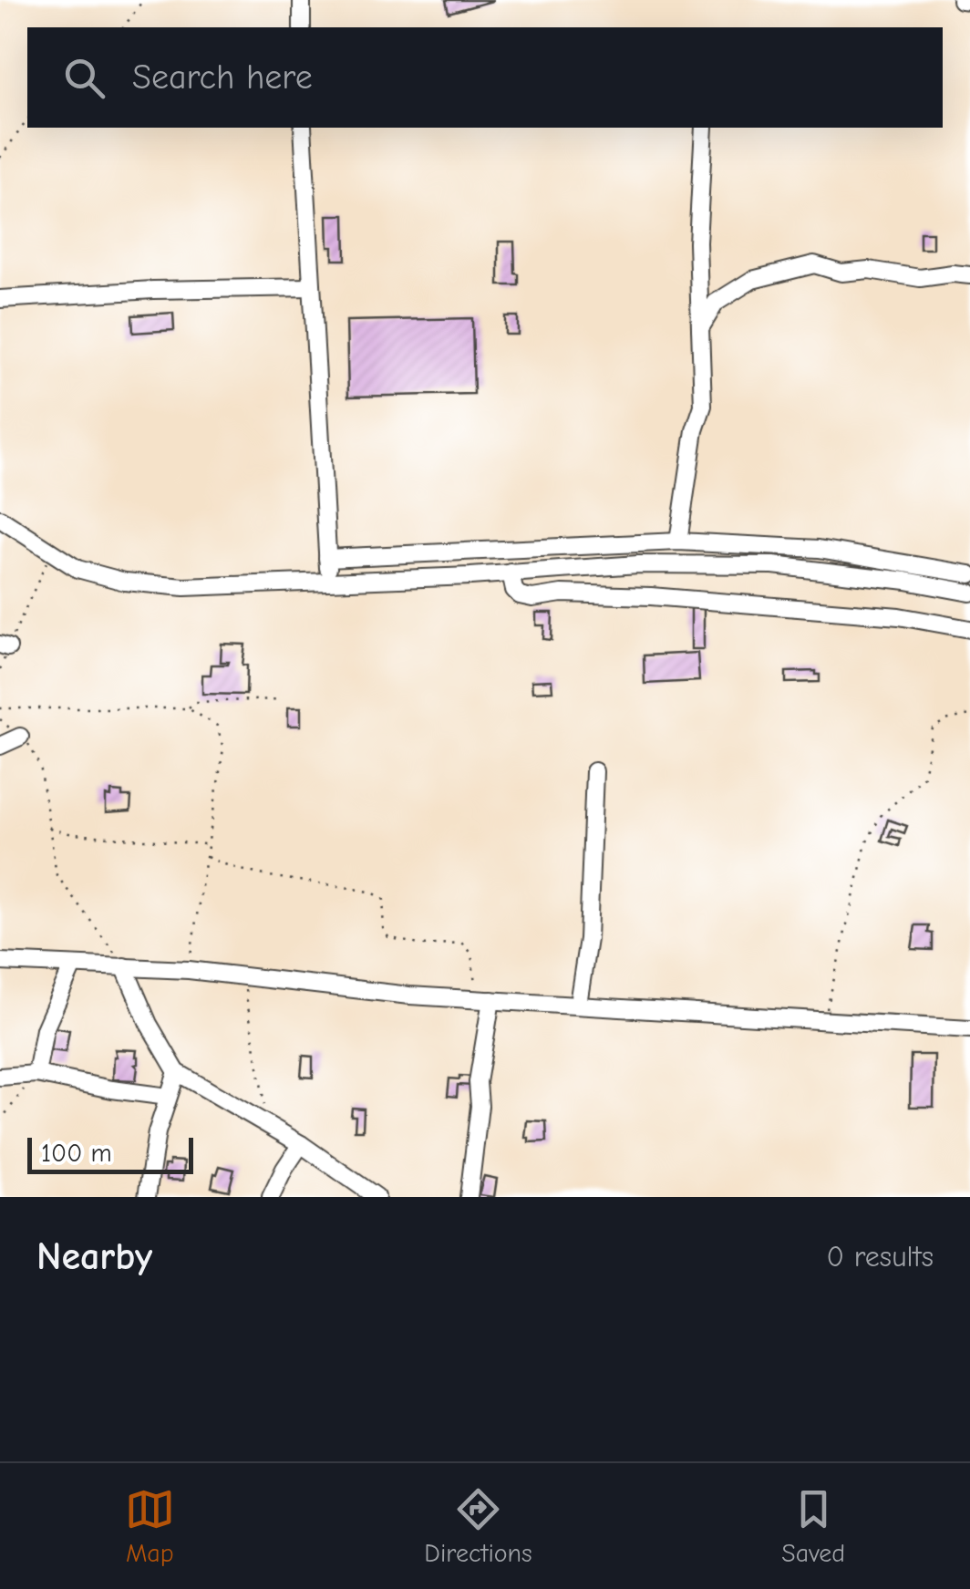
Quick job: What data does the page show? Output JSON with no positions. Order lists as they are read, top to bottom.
{
  "scale_bar": "100 m",
  "page": {
    "search": "Search here",
    "scale": "100 m",
    "heading": ["Nearby", "0 results"],
    "nav": ["Map", "Directions", "Saved"]
  }
}
